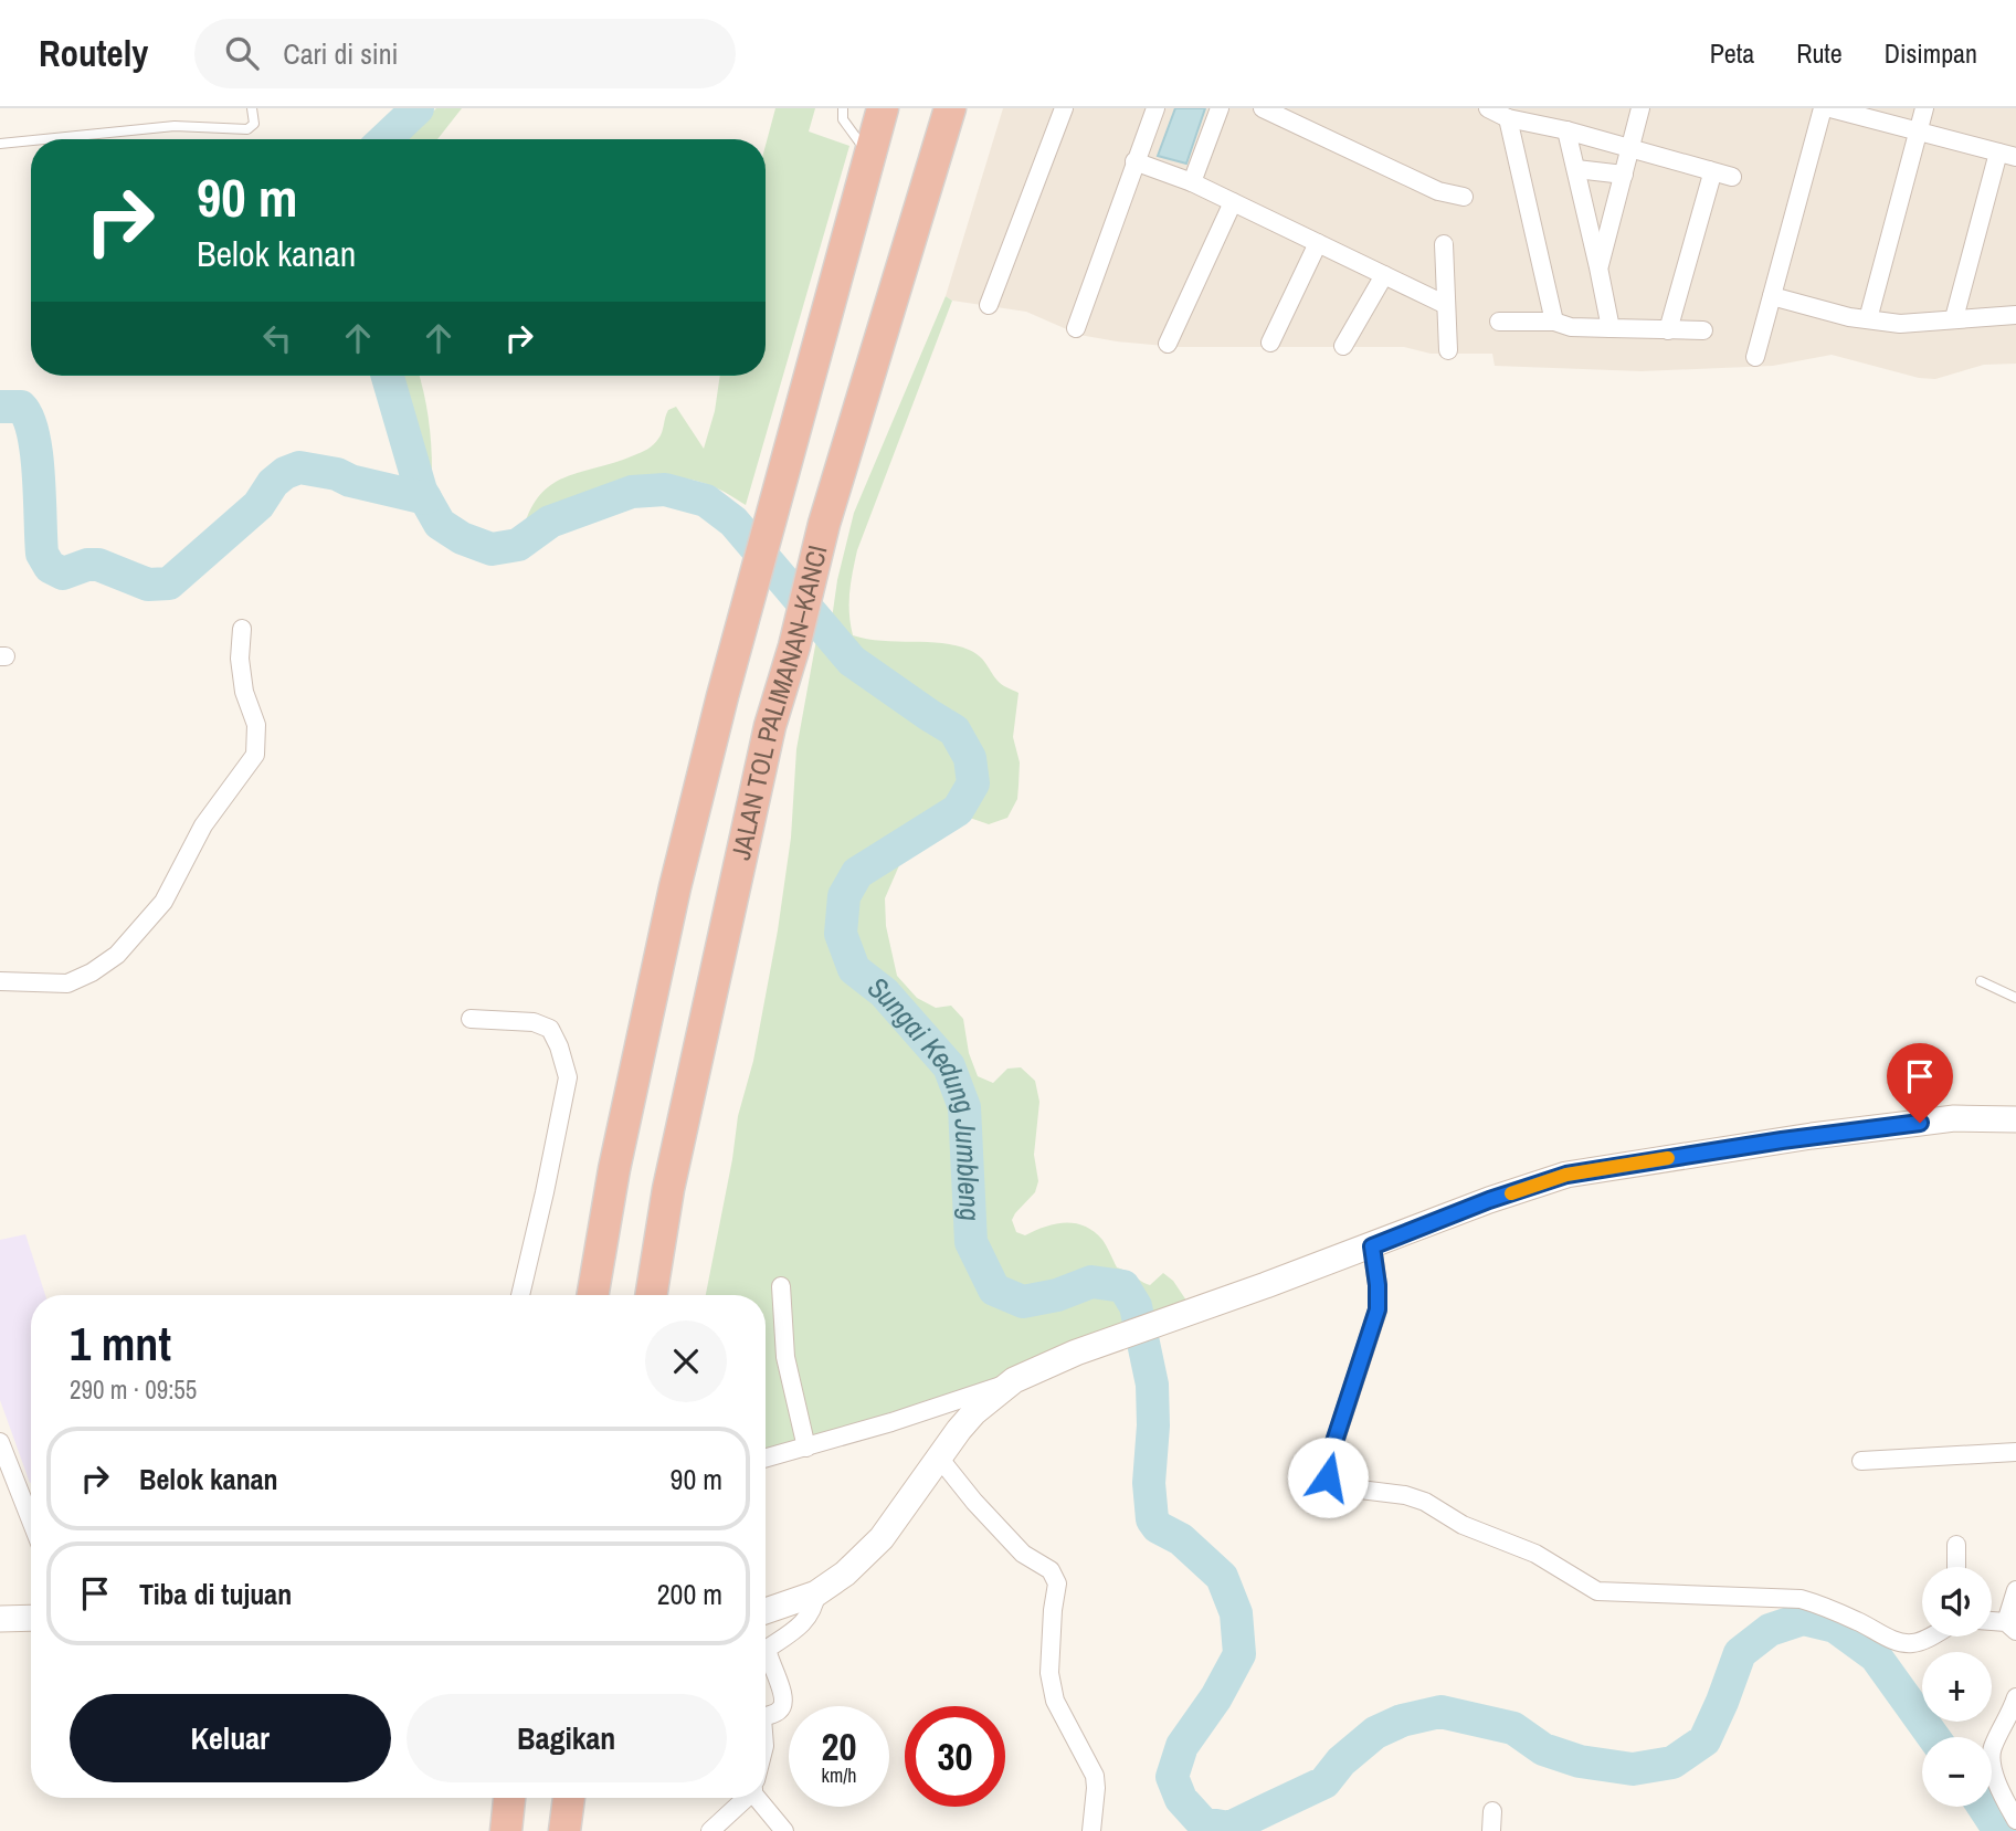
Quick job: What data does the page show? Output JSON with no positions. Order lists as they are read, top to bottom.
{
  "streets": {
    "highway": ["JALAN TOL PALIMANAN–KANCI"]
  },
  "water": ["Sungai Kedung Jumbleng"],
  "page": {
    "header": "Routely",
    "search": "Cari di sini",
    "nav": ["Peta", "Rute", "Disimpan"],
    "turn": ["90 m", "Belok kanan"],
    "heading": ["1 mnt", "290 m · 09:55"],
    "list": [
      {
        "name": "Belok kanan",
        "value": "90 m"
      },
      {
        "name": "Tiba di tujuan",
        "value": "200 m"
      }
    ],
    "map_buttons": ["+", "−"],
    "buttons": ["Keluar", "Bagikan"],
    "speed": "20 km/h",
    "limit": "30"
  }
}
